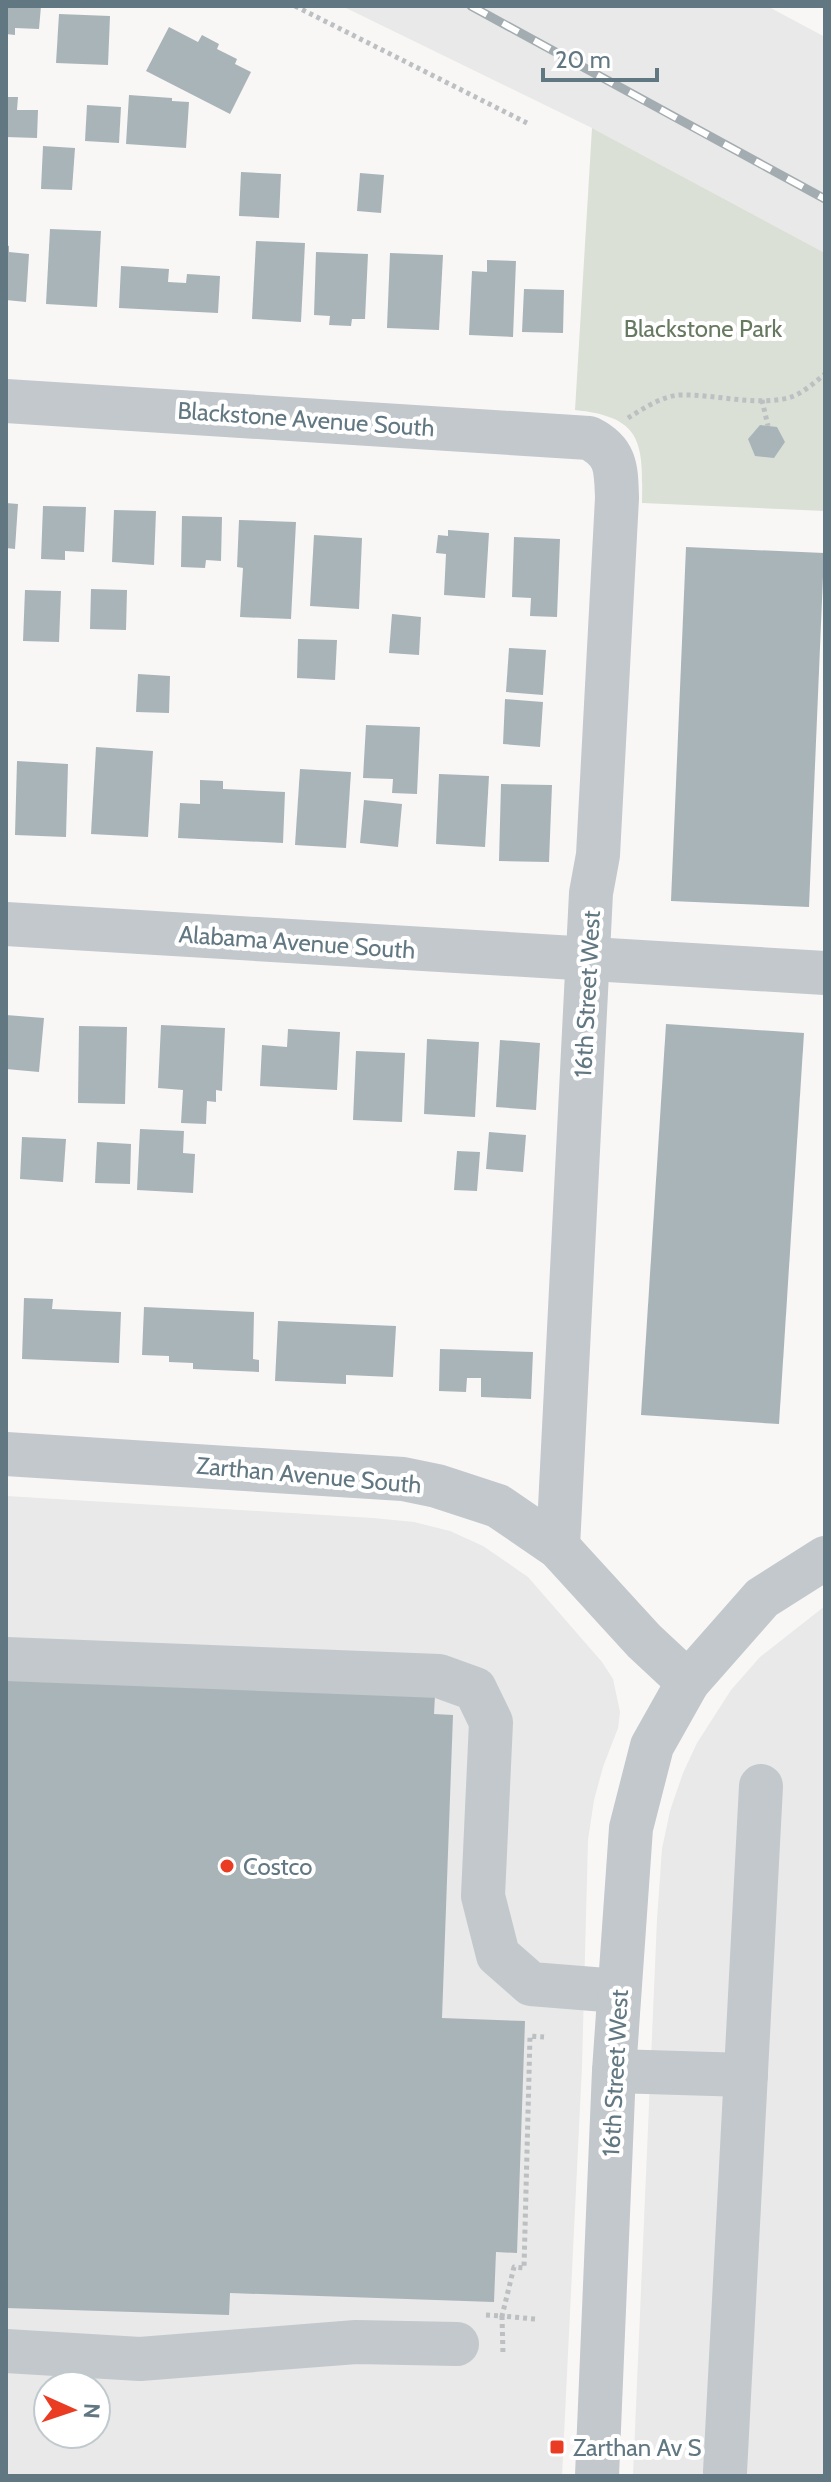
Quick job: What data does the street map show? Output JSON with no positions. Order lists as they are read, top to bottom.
{
  "streets": {
    "street": [
      "Blackstone Avenue South",
      "Alabama Avenue South",
      "16th Street West",
      "Zarthan Avenue South"
    ]
  },
  "crossings": [
    ["Blackstone Avenue South", "16th Street West"],
    ["Alabama Avenue South", "16th Street West"],
    ["16th Street West", "Zarthan Avenue South"]
  ],
  "parks": ["Blackstone Park"],
  "places": {
    "other": ["Costco"],
    "transit": ["Zarthan Av S"]
  },
  "scale_bar": "20 m",
  "north": "right"
}
